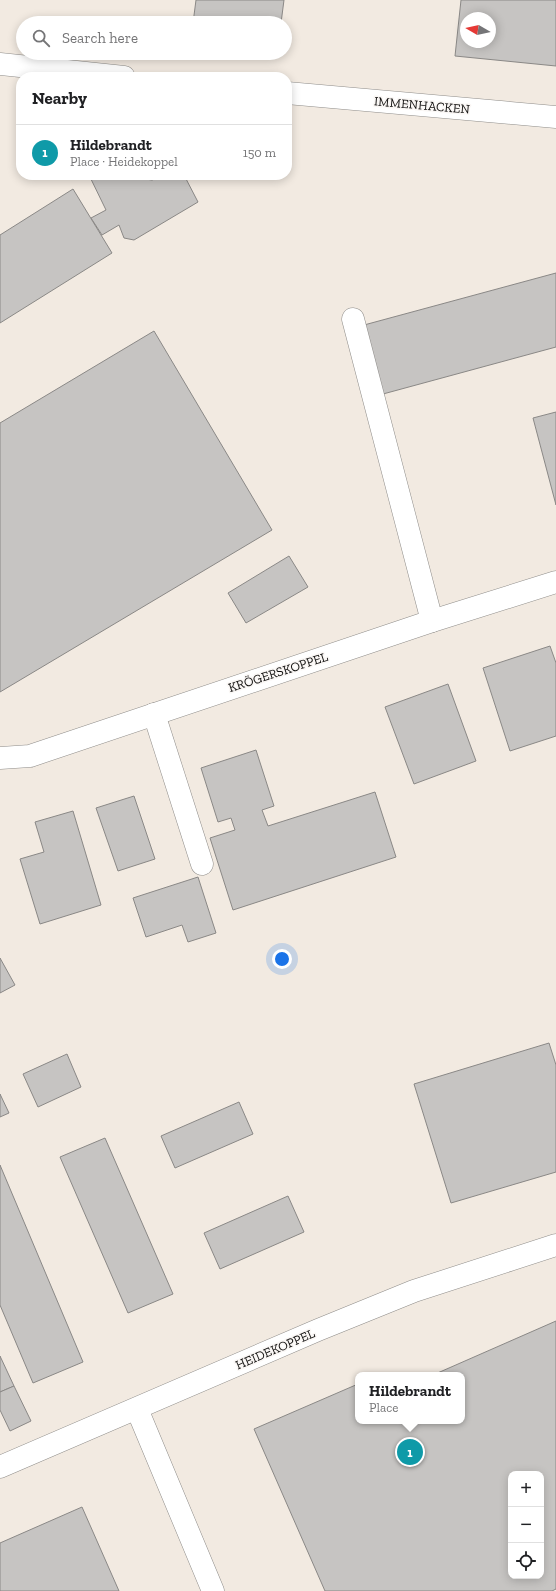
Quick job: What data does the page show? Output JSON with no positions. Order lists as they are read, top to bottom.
{
  "streets": {
    "street": ["IMMENHACKEN", "KRÖGERSKOPPEL", "HEIDEKOPPEL"]
  },
  "north": "left",
  "page": {
    "search": "Search here",
    "heading": "Nearby",
    "list": [
      {
        "mark": "1",
        "name": "Hildebrandt",
        "note": "Place · Heidekoppel",
        "value": "150 m"
      }
    ],
    "popup": ["Hildebrandt", "Place"],
    "pins": "1",
    "map_buttons": ["+", "−"]
  }
}
